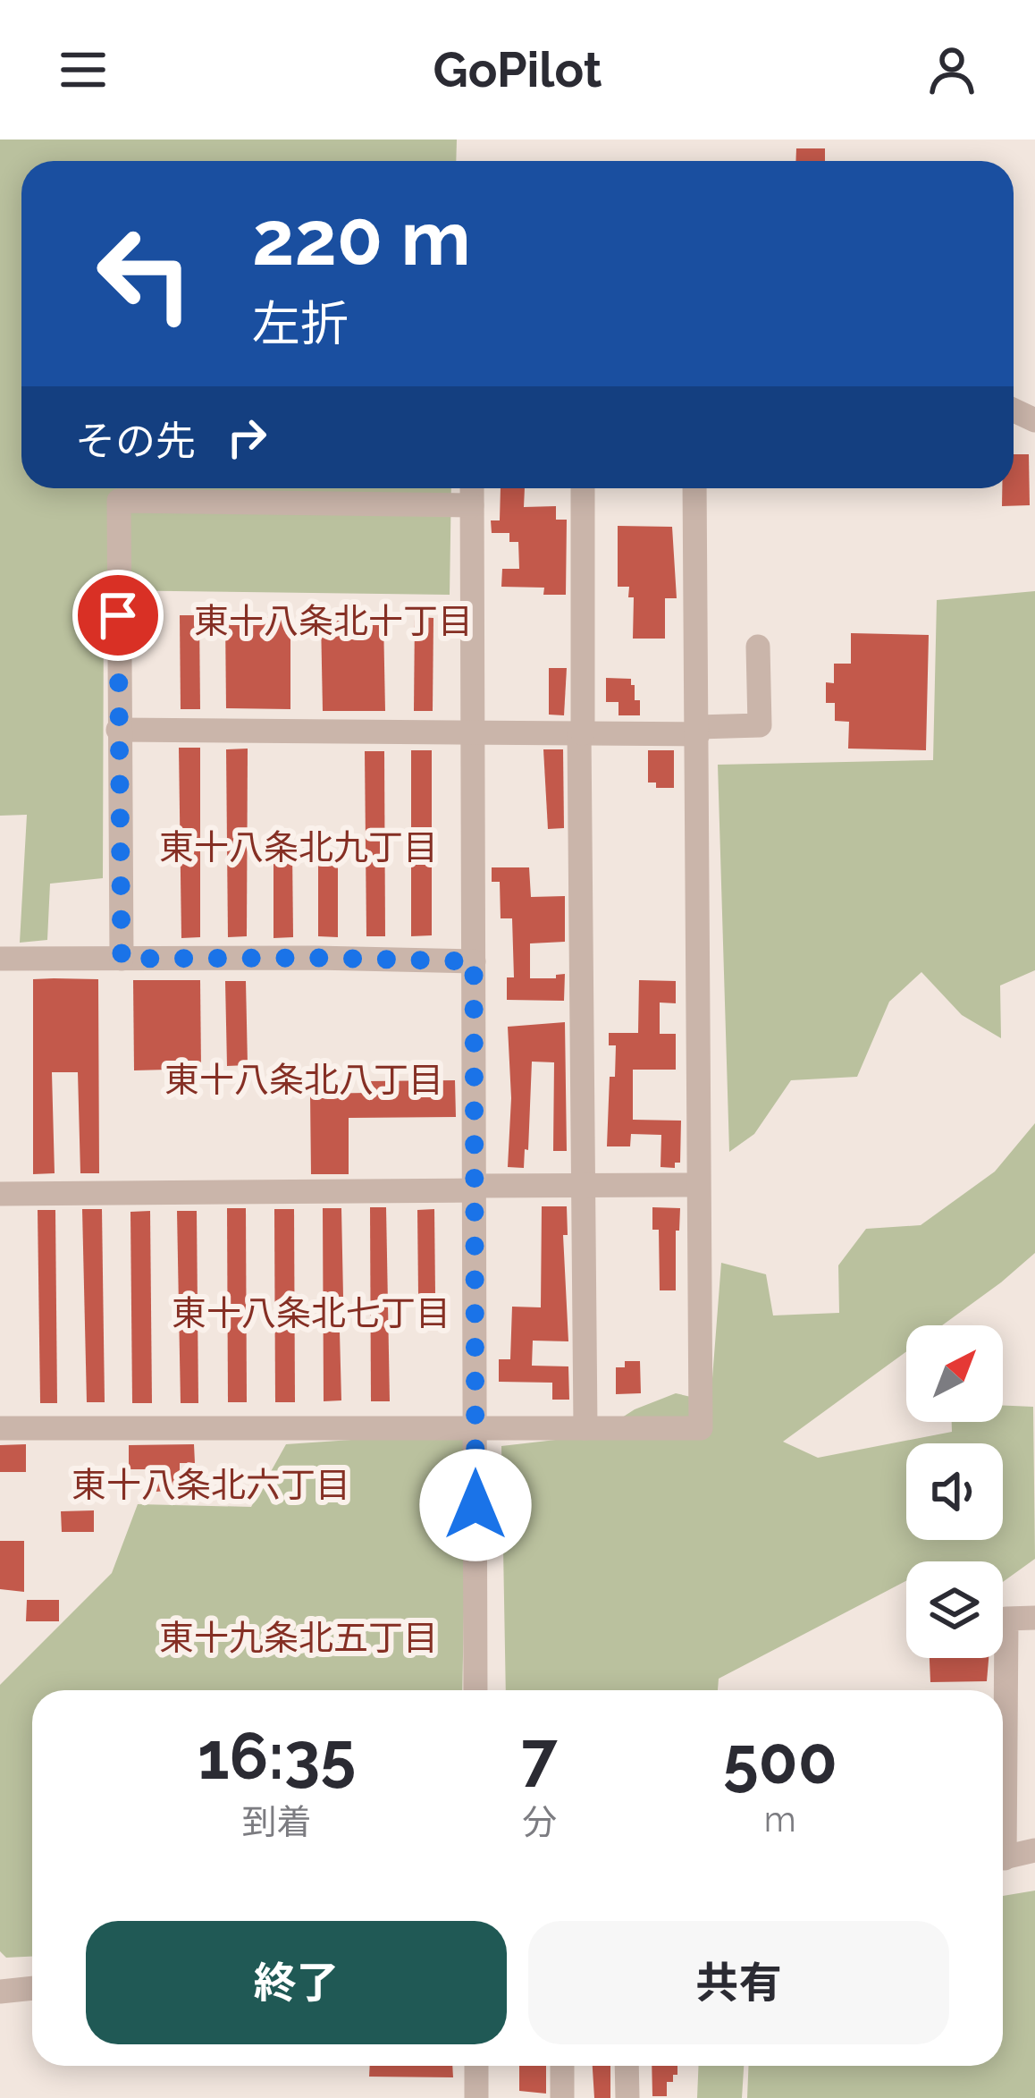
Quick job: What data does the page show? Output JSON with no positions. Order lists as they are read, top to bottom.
{
  "districts": [
    "東十八条北十丁目",
    "東十八条北九丁目",
    "東十八条北八丁目",
    "東十八条北七丁目",
    "東十八条北六丁目",
    "東十九条北五丁目"
  ],
  "north": "top right",
  "page": {
    "header": "GoPilot",
    "turn": ["220 m", "左折"],
    "then": "その先",
    "eta": [
      "16:35",
      "到着",
      "7",
      "分",
      "500",
      "m"
    ],
    "buttons": ["終了", "共有"]
  }
}
